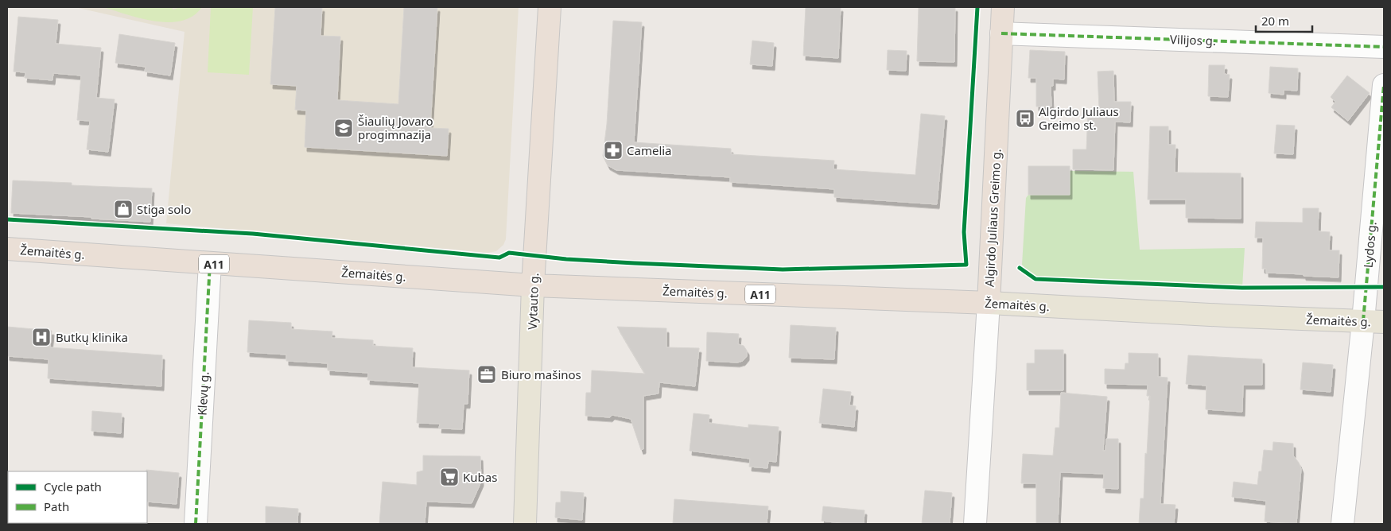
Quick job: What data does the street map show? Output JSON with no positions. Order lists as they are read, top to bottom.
{
  "streets": {
    "highway": [
      "Algirdo Juliaus Greimo g.",
      "Žemaitės g.",
      "A11",
      "Vytauto g."
    ],
    "street": ["Vilijos g.", "Lydos g.", "Klevų g."]
  },
  "crossings": [
    ["Vilijos g.", "Algirdo Juliaus Greimo g."],
    ["Algirdo Juliaus Greimo g.", "Žemaitės g."],
    ["Lydos g.", "Žemaitės g."],
    ["Žemaitės g.", "Vytauto g."],
    ["Žemaitės g.", "Klevų g."]
  ],
  "places": {
    "bus stop": ["Algirdo Juliaus Greimo st."],
    "school or university": ["Šiaulių Jovaro progimnazija"],
    "pharmacy": ["Camelia"],
    "shop": ["Stiga solo"],
    "hospital": ["Butkų klinika"],
    "office": ["Biuro mašinos"],
    "supermarket": ["Kubas"]
  },
  "legend": ["Cycle path", "Path"],
  "scale_bar": "20 m"
}
